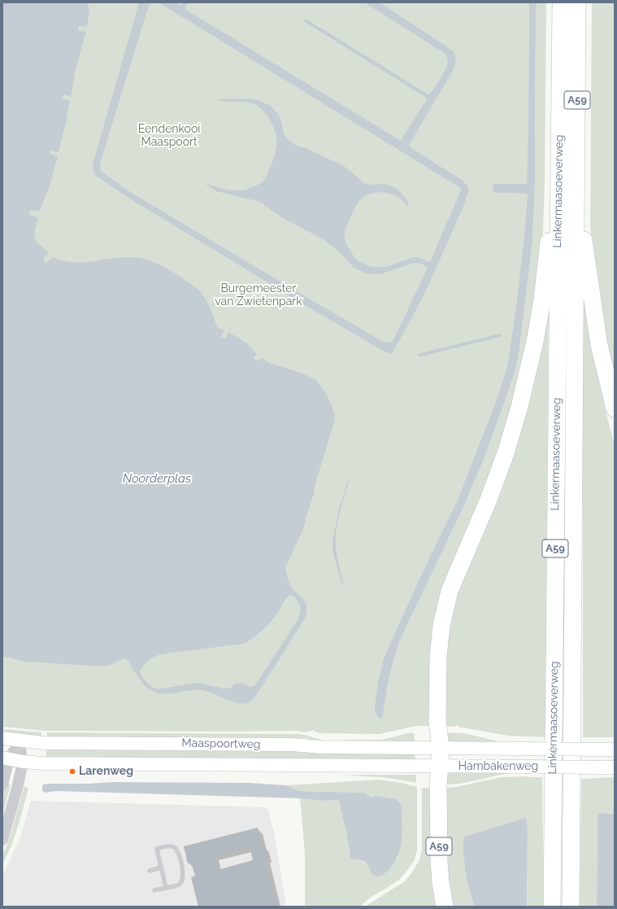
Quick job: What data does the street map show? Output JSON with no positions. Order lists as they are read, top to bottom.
{
  "streets": {
    "highway": ["A59", "Linkermaasoeverweg"],
    "main road": ["Maaspoortweg", "Hambakenweg"]
  },
  "crossings": [
    ["A59", "Linkermaasoeverweg"],
    ["A59", "Maaspoortweg"],
    ["A59", "Hambakenweg"],
    ["Maaspoortweg", "Hambakenweg"]
  ],
  "water": ["Noorderplas"],
  "parks": ["Eendenkooi Maaspoort", "Burgemeester van Zwietenpark"],
  "places": ["Larenweg"]
}
